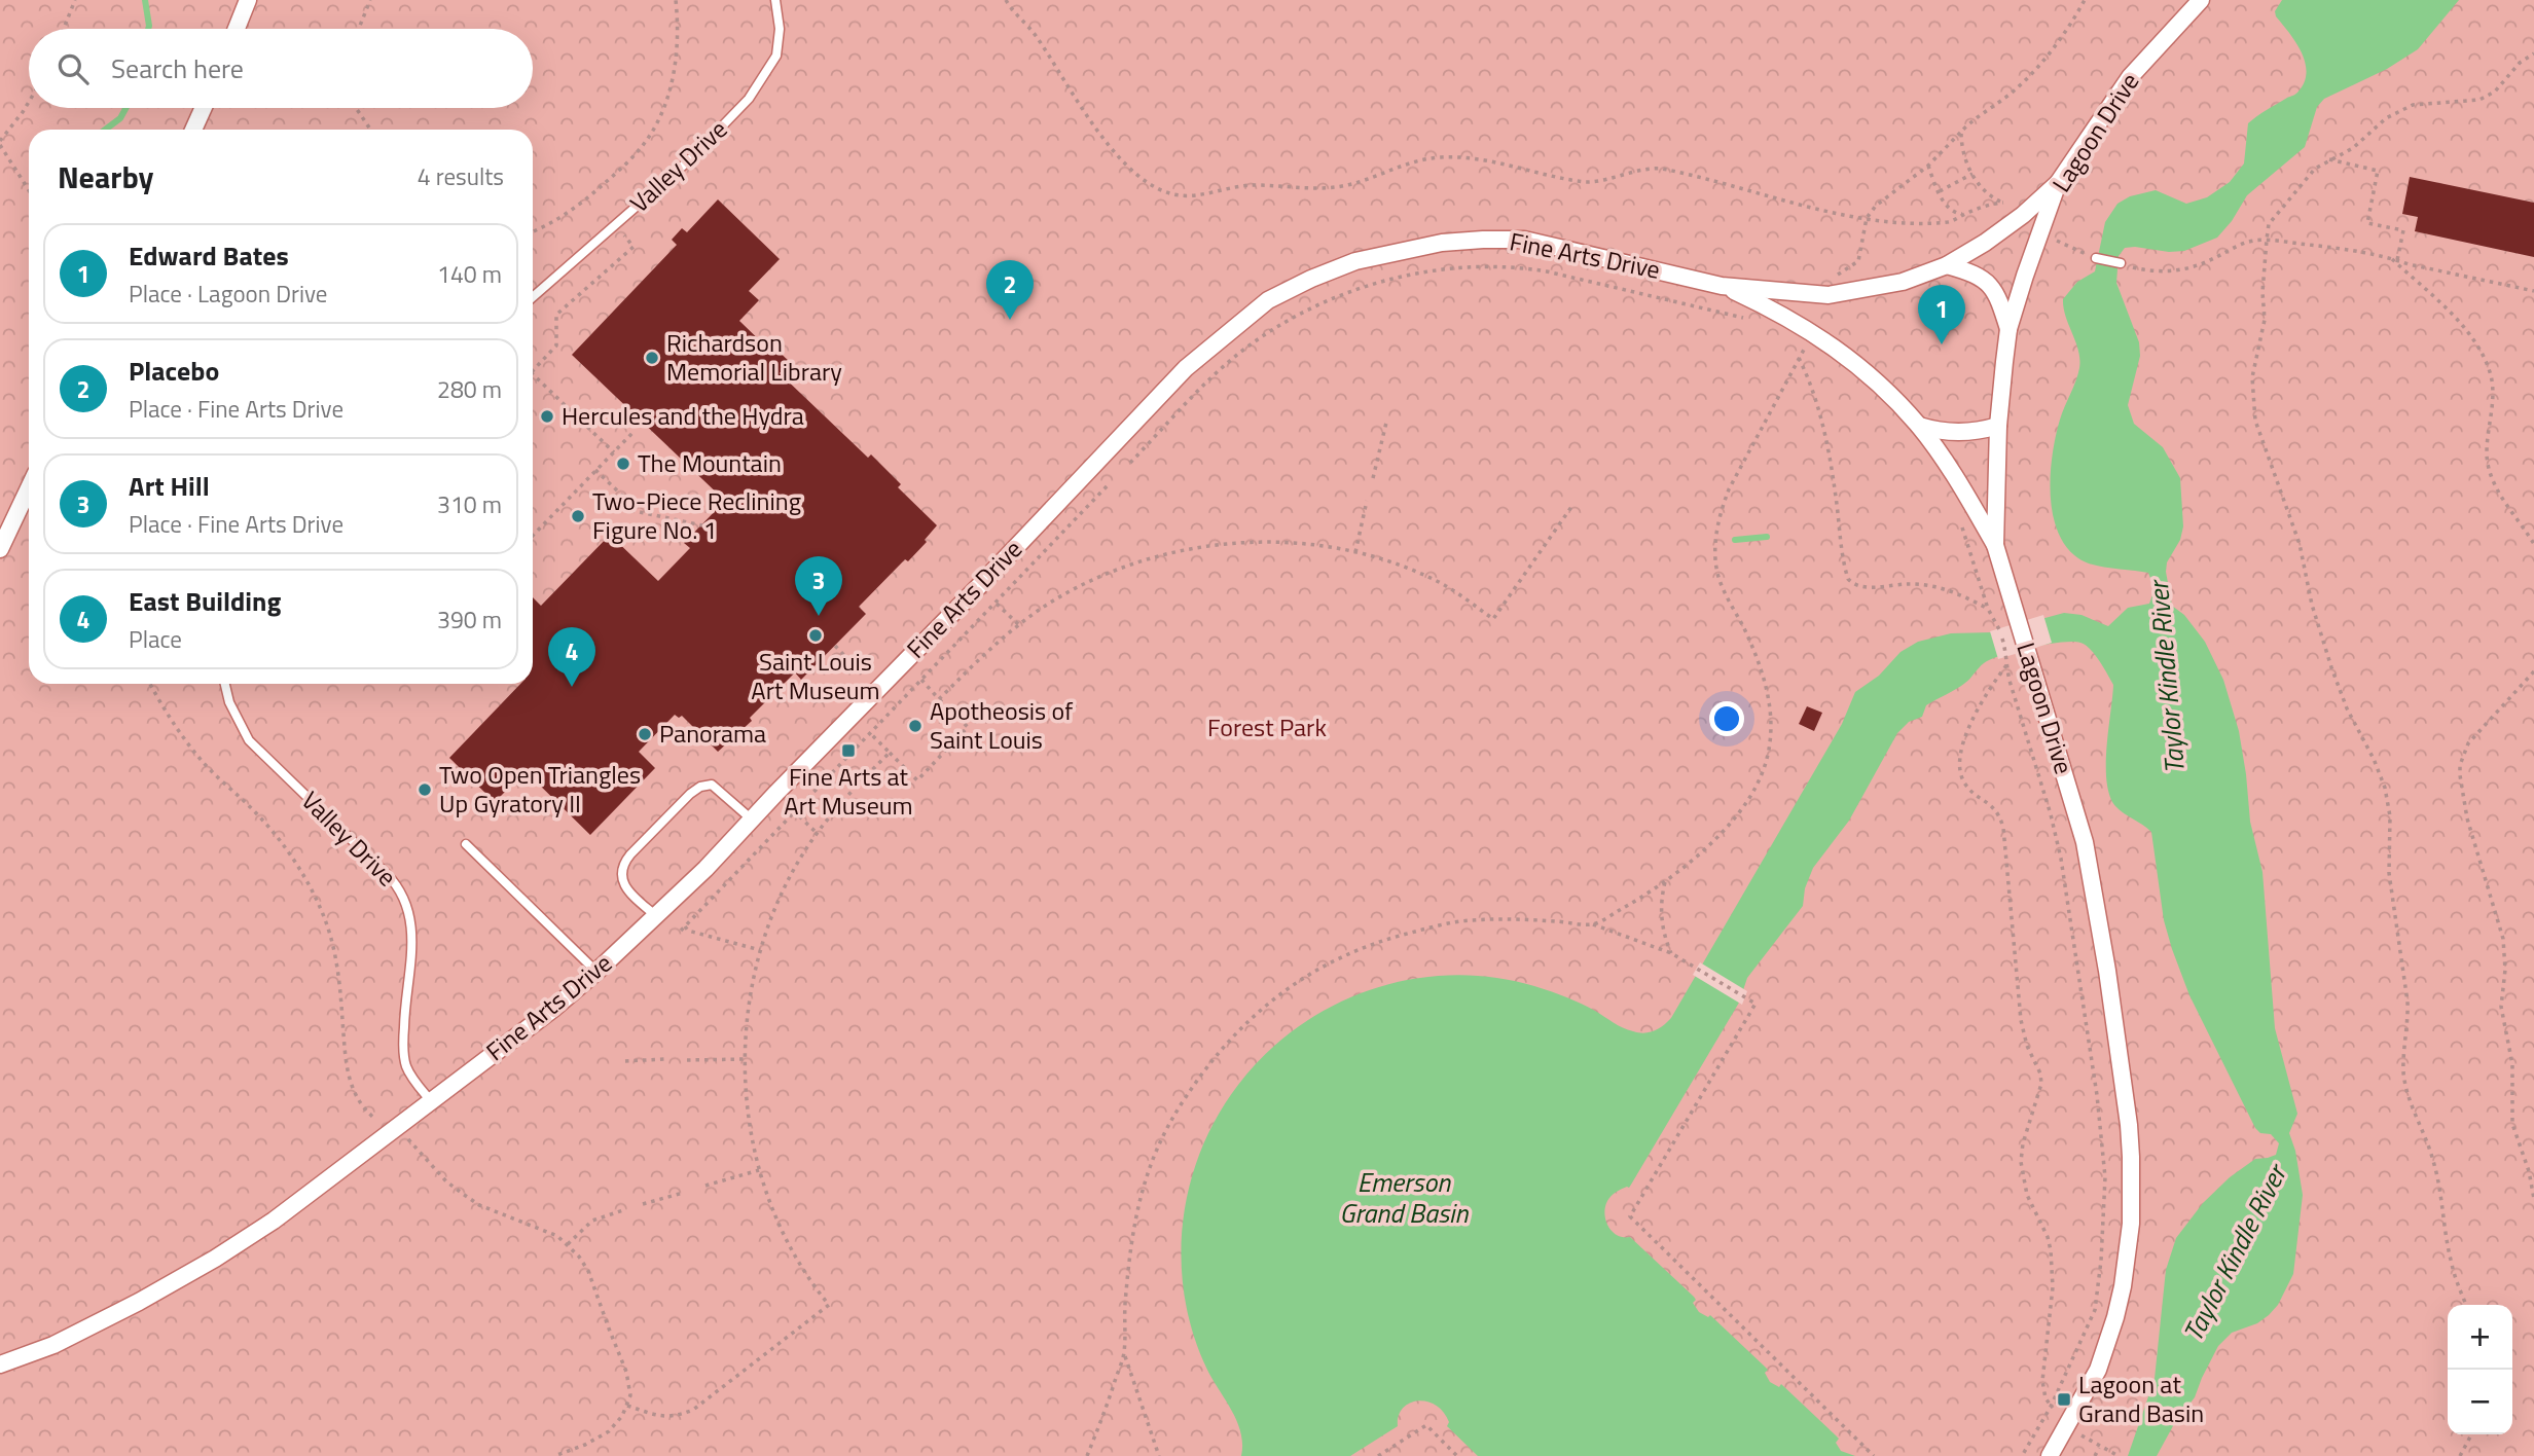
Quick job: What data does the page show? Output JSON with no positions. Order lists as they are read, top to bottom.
{
  "streets": {
    "street": ["Lagoon Drive", "Fine Arts Drive"],
    "lane": ["Valley Drive"]
  },
  "crossings": [
    ["Lagoon Drive", "Fine Arts Drive"],
    ["Valley Drive", "Fine Arts Drive"]
  ],
  "water": ["Taylor Kindle River", "Emerson Grand Basin"],
  "parks": ["Forest Park"],
  "places": {
    "other": [
      "Richardson Memorial Library",
      "Hercules and the Hydra",
      "The Mountain",
      "Two-Piece Reclining Figure No. 1",
      "Saint Louis Art Museum",
      "Apotheosis of Saint Louis",
      "Panorama",
      "Two Open Triangles Up Gyratory II"
    ],
    "transit": ["Fine Arts at Art Museum", "Lagoon at Grand Basin"]
  },
  "page": {
    "search": "Search here",
    "heading": ["Nearby", "4 results"],
    "list": [
      {
        "mark": "1",
        "name": "Edward Bates",
        "note": "Place · Lagoon Drive",
        "value": "140 m"
      },
      {
        "mark": "2",
        "name": "Placebo",
        "note": "Place · Fine Arts Drive",
        "value": "280 m"
      },
      {
        "mark": "3",
        "name": "Art Hill",
        "note": "Place · Fine Arts Drive",
        "value": "310 m"
      },
      {
        "mark": "4",
        "name": "East Building",
        "note": "Place",
        "value": "390 m"
      }
    ],
    "pins": [
      "2",
      "1",
      "3",
      "4"
    ],
    "map_buttons": ["+", "−"]
  }
}
